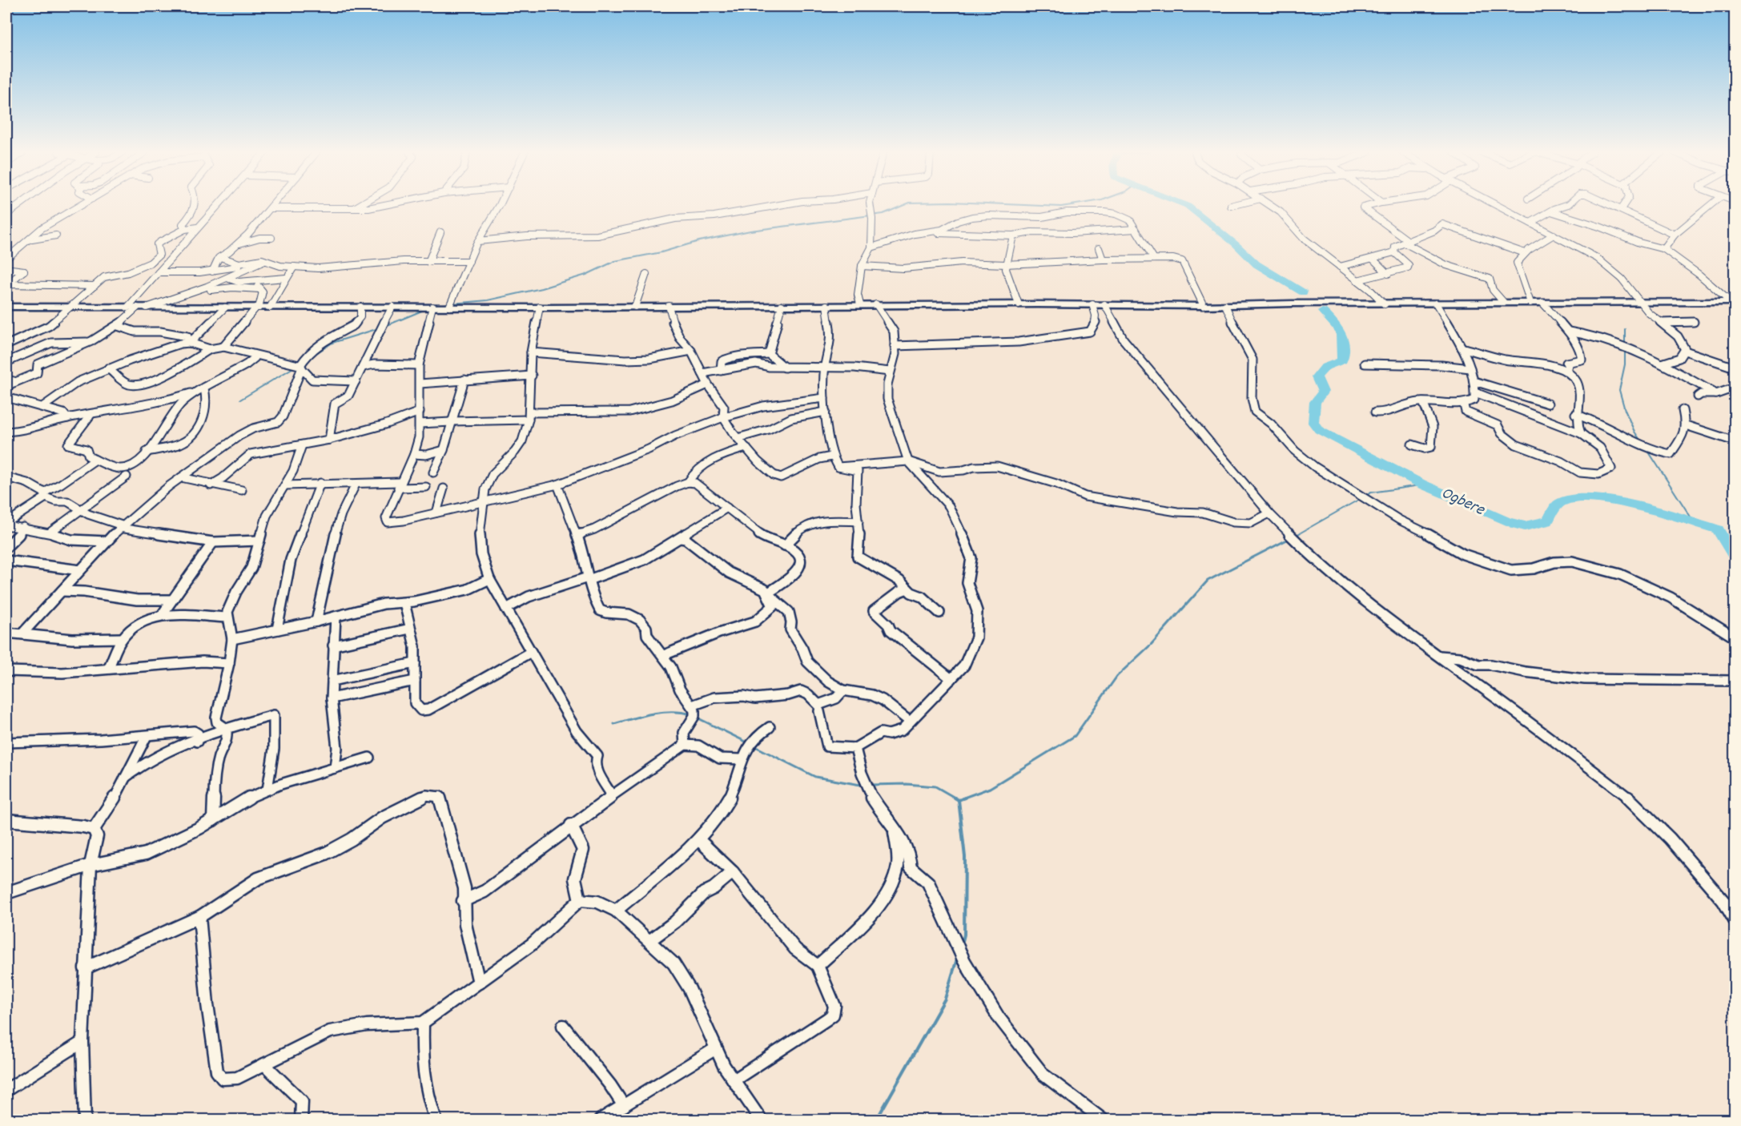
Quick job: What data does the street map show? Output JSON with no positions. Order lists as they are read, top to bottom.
{
  "water": ["Ogbere"]
}
